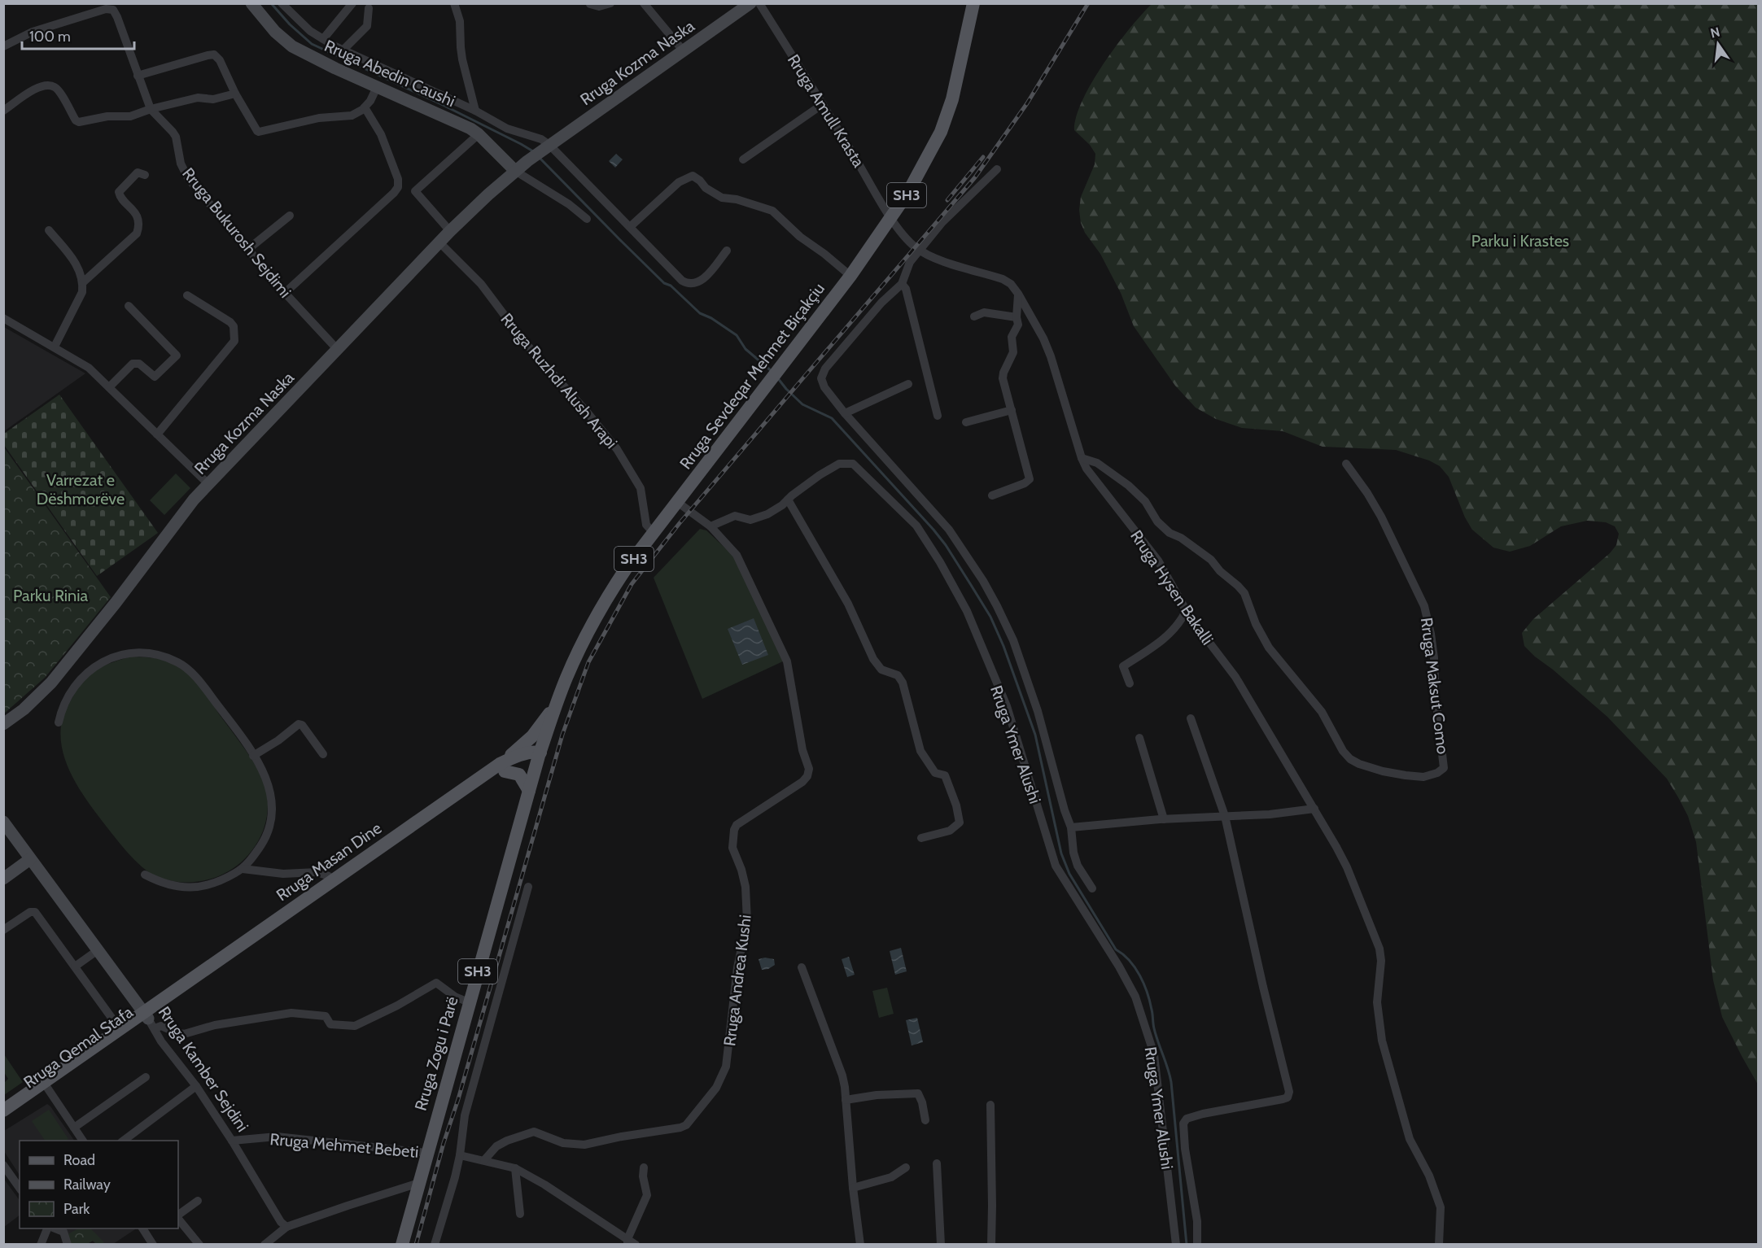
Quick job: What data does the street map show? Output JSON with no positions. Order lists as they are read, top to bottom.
{
  "streets": {
    "main road": [
      "Rruga Kozma Naska",
      "Rruga Abedin Caushi",
      "SH3",
      "Rruga Sevdeqar Mehmet Biçakçiu",
      "Rruga Masan Dine",
      "Rruga Qemal Stafa",
      "Rruga Zogu i Parë",
      "Rruga Kamber Sejdini"
    ],
    "street": [
      "Rruga Amull Krasta",
      "Rruga Bukurosh Sejdimi",
      "Rruga Ruzhdi Alush Arapi",
      "Rruga Hysen Bakalli",
      "Rruga Maksut Como",
      "Rruga Ymer Alushi",
      "Rruga Andrea Kushi",
      "Rruga Mehmet Bebeti"
    ]
  },
  "crossings": [
    ["Rruga Kozma Naska", "Rruga Abedin Caushi"],
    ["Rruga Kozma Naska", "Rruga Bukurosh Sejdimi"],
    ["Rruga Kozma Naska", "Rruga Ruzhdi Alush Arapi"],
    ["Rruga Amull Krasta", "Rruga Sevdeqar Mehmet Biçakçiu"],
    ["Rruga Amull Krasta", "Rruga Hysen Bakalli"],
    ["Rruga Sevdeqar Mehmet Biçakçiu", "Rruga Ruzhdi Alush Arapi"],
    ["Rruga Sevdeqar Mehmet Biçakçiu", "Rruga Hysen Bakalli"],
    ["Rruga Sevdeqar Mehmet Biçakçiu", "Rruga Masan Dine"],
    ["Rruga Sevdeqar Mehmet Biçakçiu", "Rruga Zogu i Parë"],
    ["Rruga Hysen Bakalli", "Rruga Maksut Como"],
    ["Rruga Ymer Alushi", "Rruga Andrea Kushi"],
    ["Rruga Masan Dine", "Rruga Qemal Stafa"],
    ["Rruga Masan Dine", "Rruga Zogu i Parë"],
    ["Rruga Masan Dine", "Rruga Kamber Sejdini"],
    ["Rruga Qemal Stafa", "Rruga Kamber Sejdini"],
    ["Rruga Zogu i Parë", "Rruga Mehmet Bebeti"],
    ["Rruga Kamber Sejdini", "Rruga Mehmet Bebeti"]
  ],
  "parks": ["Parku i Krastes", "Varrezat e Dëshmorëve", "Parku Rinia"],
  "legend": ["Road", "Railway", "Park"],
  "scale_bar": "100 m",
  "north": "top"
}
